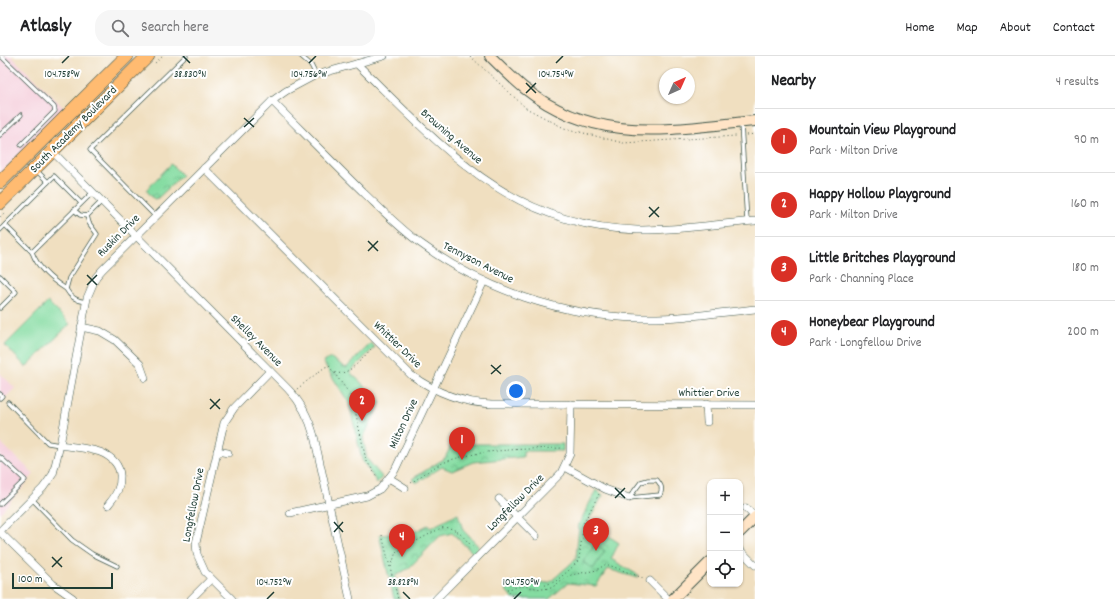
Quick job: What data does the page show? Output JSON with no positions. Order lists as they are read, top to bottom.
{
  "streets": {
    "highway": ["South Academy Boulevard"],
    "street": [
      "Browning Avenue",
      "Ruskin Drive",
      "Tennyson Avenue",
      "Shelley Avenue",
      "Whittier Drive",
      "Milton Drive",
      "Longfellow Drive"
    ]
  },
  "crossings": [
    ["South Academy Boulevard", "Shelley Avenue"],
    ["Browning Avenue", "Ruskin Drive"],
    ["Ruskin Drive", "Tennyson Avenue"],
    ["Ruskin Drive", "Shelley Avenue"],
    ["Ruskin Drive", "Whittier Drive"],
    ["Tennyson Avenue", "Milton Drive"],
    ["Shelley Avenue", "Milton Drive"],
    ["Shelley Avenue", "Longfellow Drive"],
    ["Whittier Drive", "Milton Drive"],
    ["Whittier Drive", "Longfellow Drive"]
  ],
  "scale_bar": "100 m",
  "north": "top right",
  "page": {
    "header": "Atlasly",
    "search": "Search here",
    "nav": [
      "Home",
      "Map",
      "About",
      "Contact"
    ],
    "heading": ["Nearby", "4 results"],
    "list": [
      {
        "mark": "1",
        "name": "Mountain View Playground",
        "note": "Park · Milton Drive",
        "value": "90 m"
      },
      {
        "mark": "2",
        "name": "Happy Hollow Playground",
        "note": "Park · Milton Drive",
        "value": "160 m"
      },
      {
        "mark": "3",
        "name": "Little Britches Playground",
        "note": "Park · Channing Place",
        "value": "180 m"
      },
      {
        "mark": "4",
        "name": "Honeybear Playground",
        "note": "Park · Longfellow Drive",
        "value": "200 m"
      }
    ],
    "pins": [
      "2",
      "1",
      "3",
      "4"
    ],
    "map_buttons": ["+", "−"],
    "scale": "100 m"
  },
  "coordinates": [
    "104.758°W",
    "38.830°N",
    "104.756°W",
    "104.754°W",
    "104.752°W",
    "104.750°W",
    "38.828°N"
  ]
}
